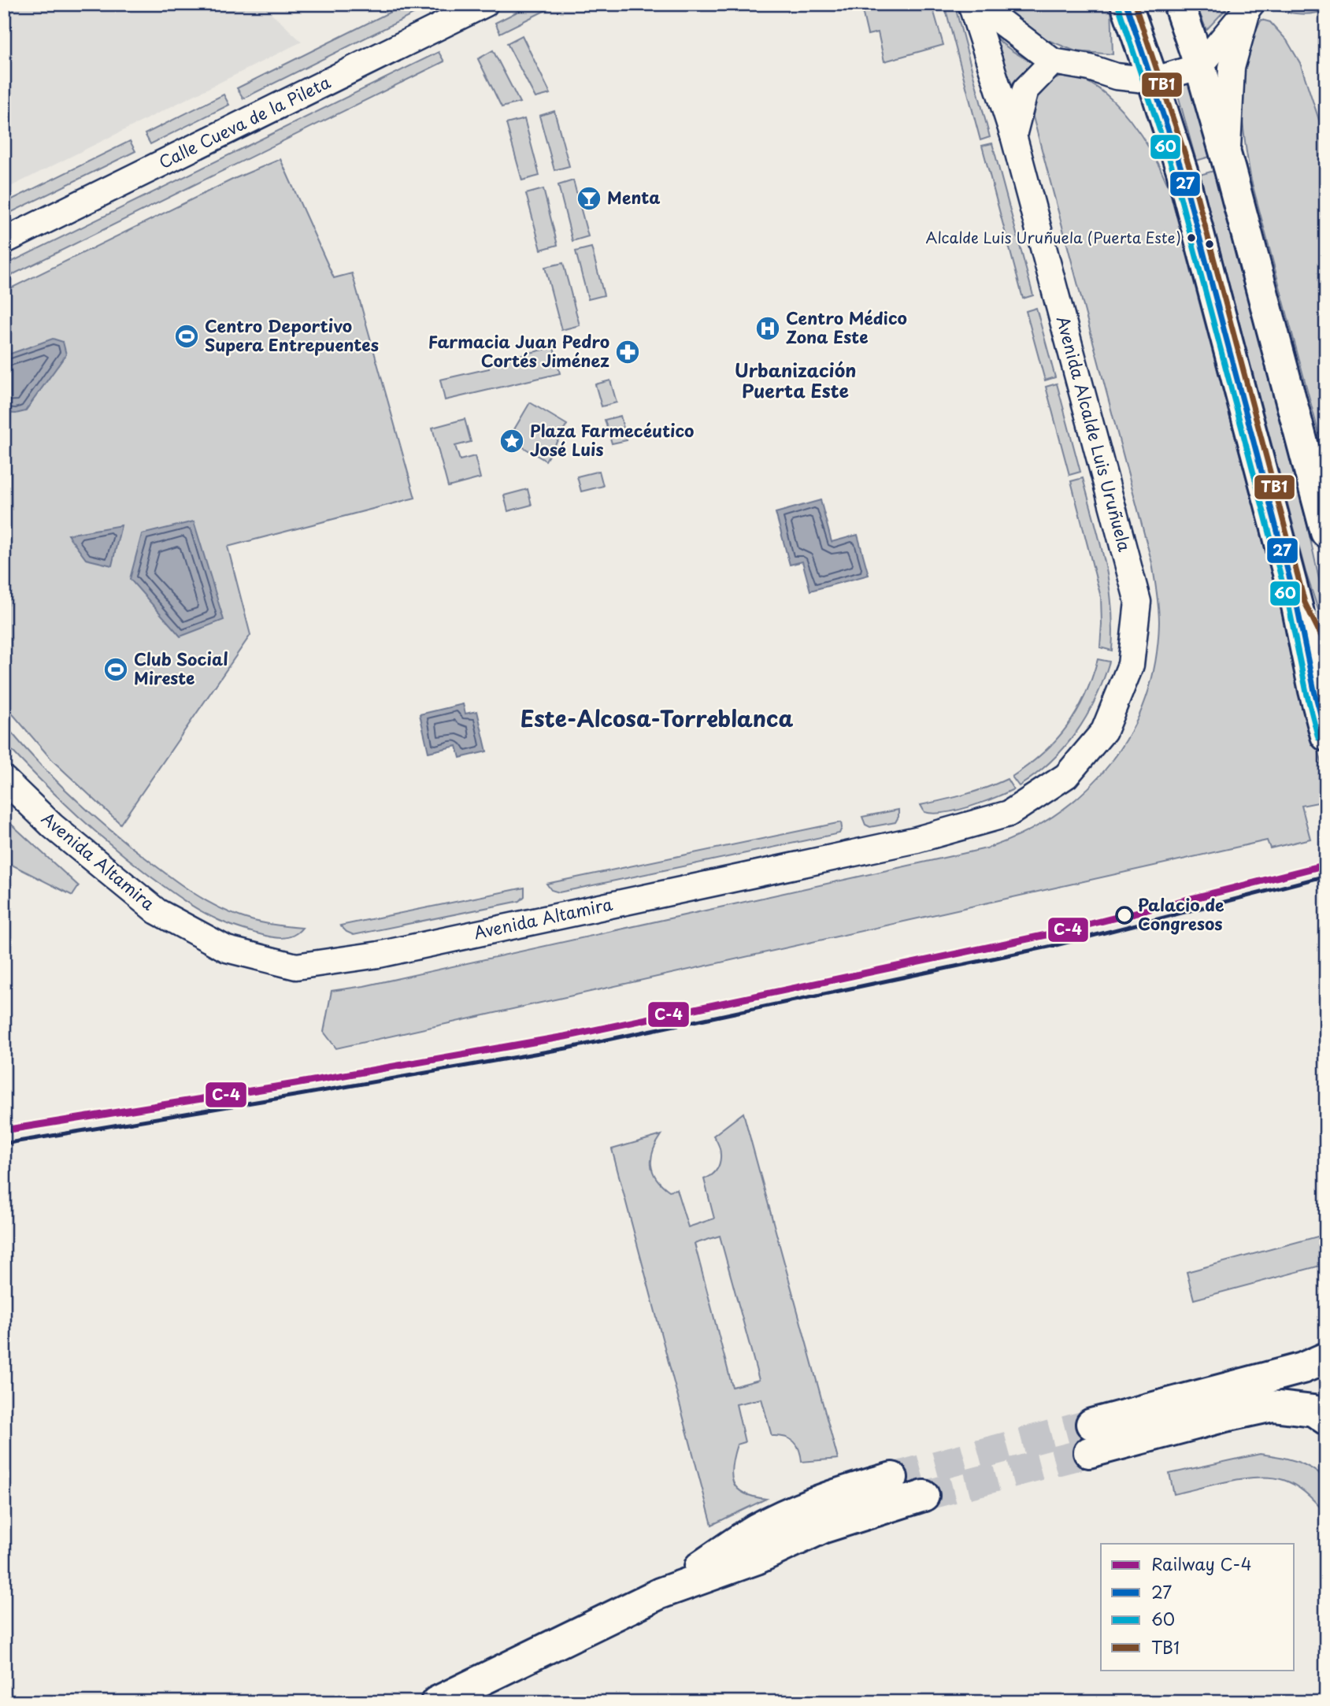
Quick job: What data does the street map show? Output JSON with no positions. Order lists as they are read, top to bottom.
{
  "streets": {
    "street": ["Calle Cueva de la Pileta", "Avenida Alcalde Luis Uruñuela", "Avenida Altamira"]
  },
  "crossings": [
    ["Avenida Alcalde Luis Uruñuela", "Avenida Altamira"]
  ],
  "districts": ["Urbanización Puerta Este", "Este-Alcosa-Torreblanca"],
  "places": {
    "bar": ["Menta"],
    "other": ["Alcalde Luis Uruñuela (Puerta Este)", "Palacio de Congresos"],
    "hospital": ["Centro Médico Zona Este"],
    "sports": ["Centro Deportivo Supera Entrepuentes", "Club Social Mireste"],
    "pharmacy": ["Farmacia Juan Pedro Cortés Jiménez"],
    "place": ["Plaza Farmecéutico José Luis"]
  },
  "lines": [
    "transit line 27",
    "transit line TB1",
    "transit line 60",
    "rail line C-4"
  ],
  "legend": [
    "Railway C-4",
    "27",
    "60",
    "TB1"
  ]
}
